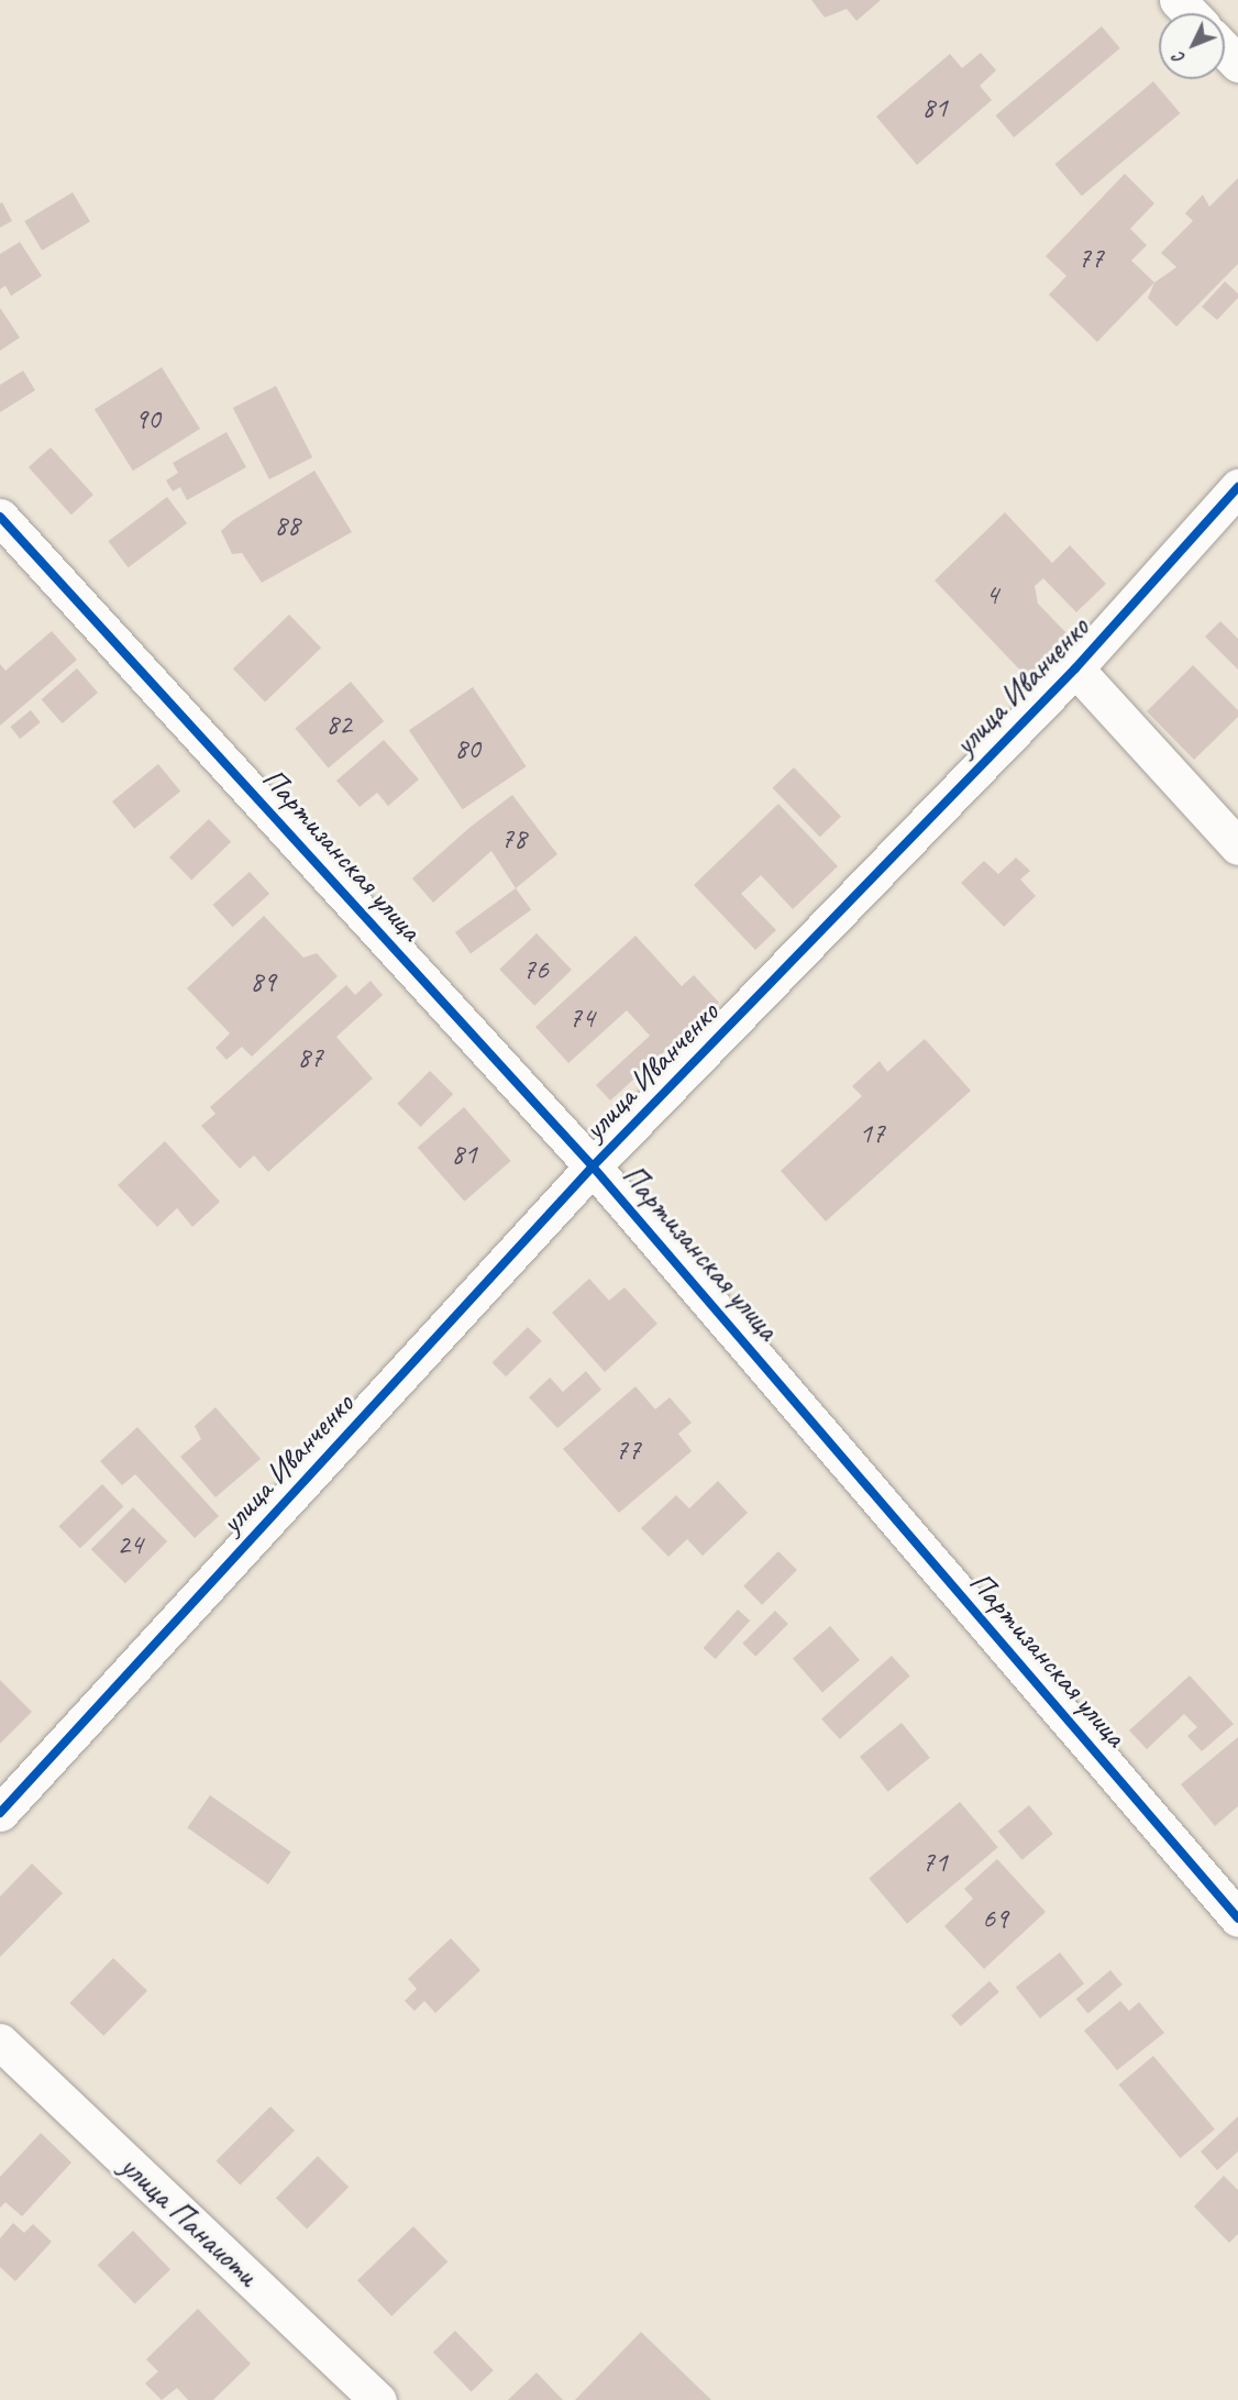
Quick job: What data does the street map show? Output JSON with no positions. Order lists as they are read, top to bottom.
{
  "streets": {
    "street": ["улица Иванченко", "Партизанская улица", "улица Панаиоти"]
  },
  "crossings": [
    ["улица Иванченко", "Партизанская улица"]
  ],
  "house_numbers": [
    "81",
    "77",
    "90",
    "88",
    "4",
    "82",
    "80",
    "78",
    "76",
    "89",
    "74",
    "87",
    "17",
    "81",
    "77",
    "24",
    "71",
    "69"
  ],
  "north": "bottom left"
}
